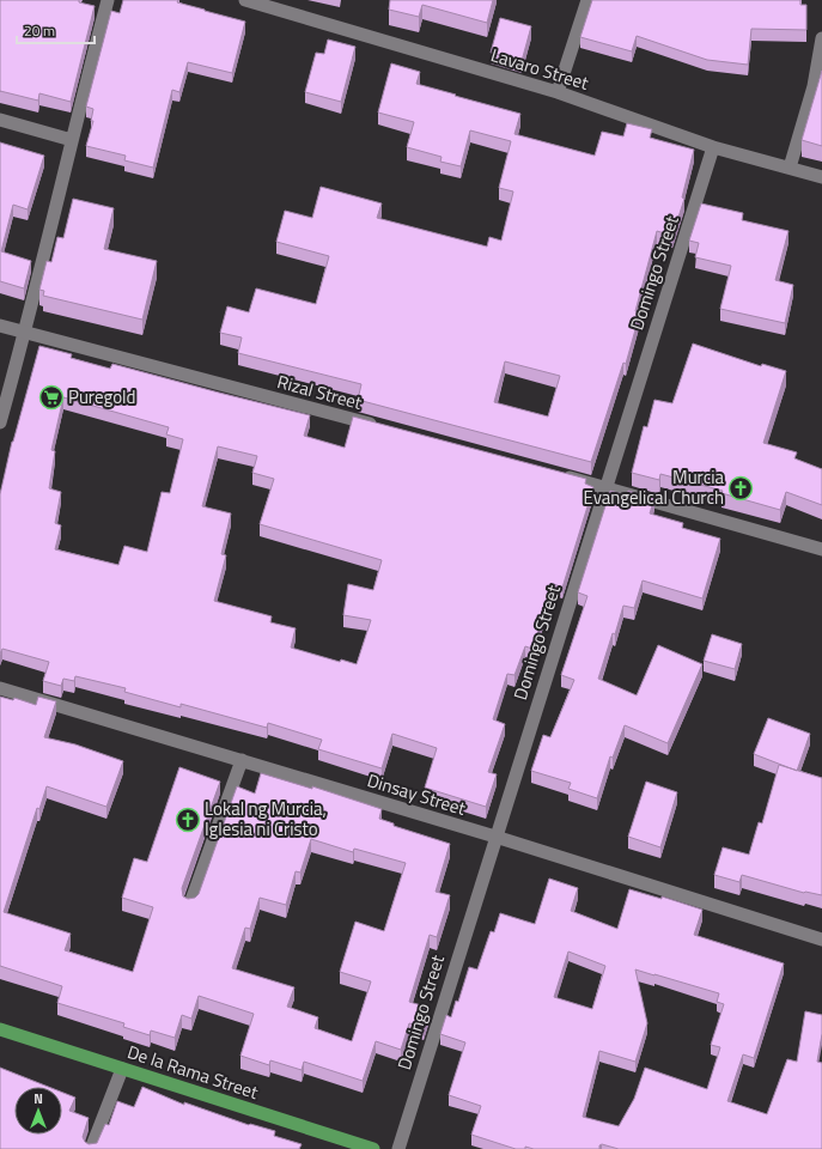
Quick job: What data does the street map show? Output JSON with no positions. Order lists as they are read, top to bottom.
{
  "streets": {
    "highway": ["De la Rama Street"],
    "street": [
      "Lavaro Street",
      "Domingo Street",
      "Rizal Street",
      "Dinsay Street"
    ]
  },
  "crossings": [
    ["Lavaro Street", "Domingo Street"],
    ["Domingo Street", "Dinsay Street"]
  ],
  "places": {
    "supermarket": ["Puregold"],
    "church": ["Murcia Evangelical Church", "Lokal ng Murcia, Iglesia ni Cristo"]
  },
  "scale_bar": "20 m",
  "north": "top"
}
